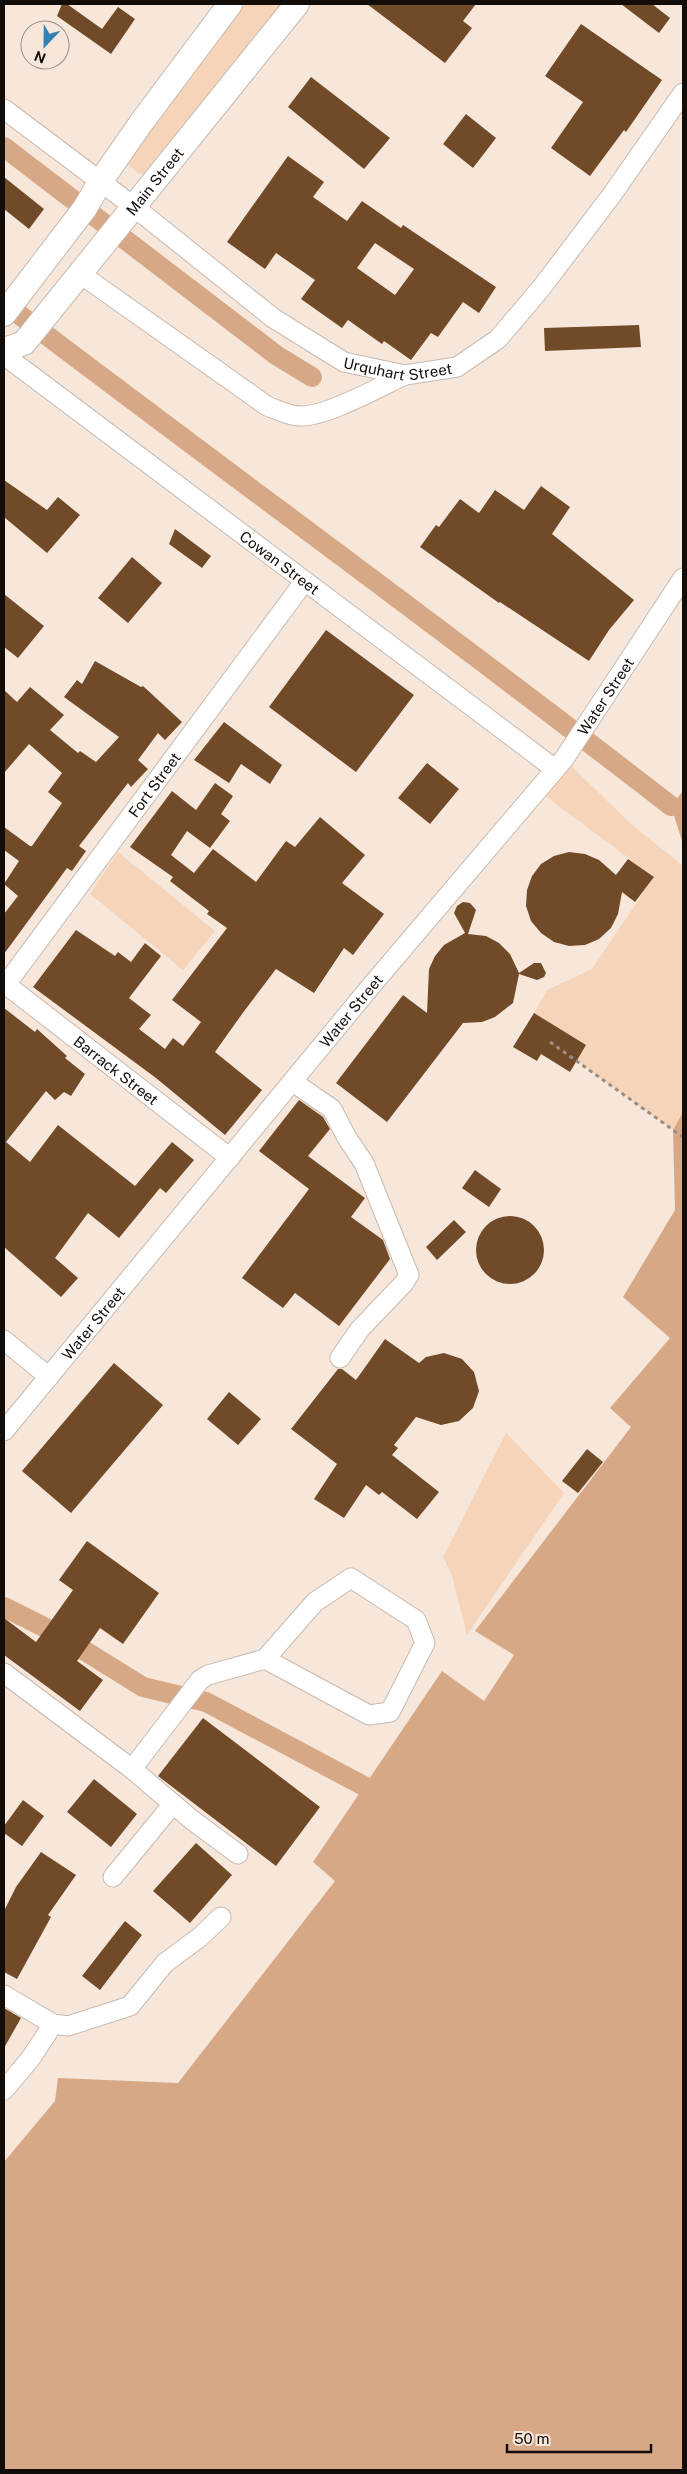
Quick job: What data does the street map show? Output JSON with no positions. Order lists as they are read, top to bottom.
{
  "streets": {
    "main road": ["Main Street"],
    "street": [
      "Urquhart Street",
      "Cowan Street",
      "Water Street",
      "Fort Street",
      "Barrack Street"
    ]
  },
  "crossings": [
    ["Main Street", "Urquhart Street"],
    ["Cowan Street", "Water Street"],
    ["Cowan Street", "Fort Street"],
    ["Water Street", "Barrack Street"],
    ["Fort Street", "Barrack Street"]
  ],
  "scale_bar": "50 m",
  "north": "bottom"
}
